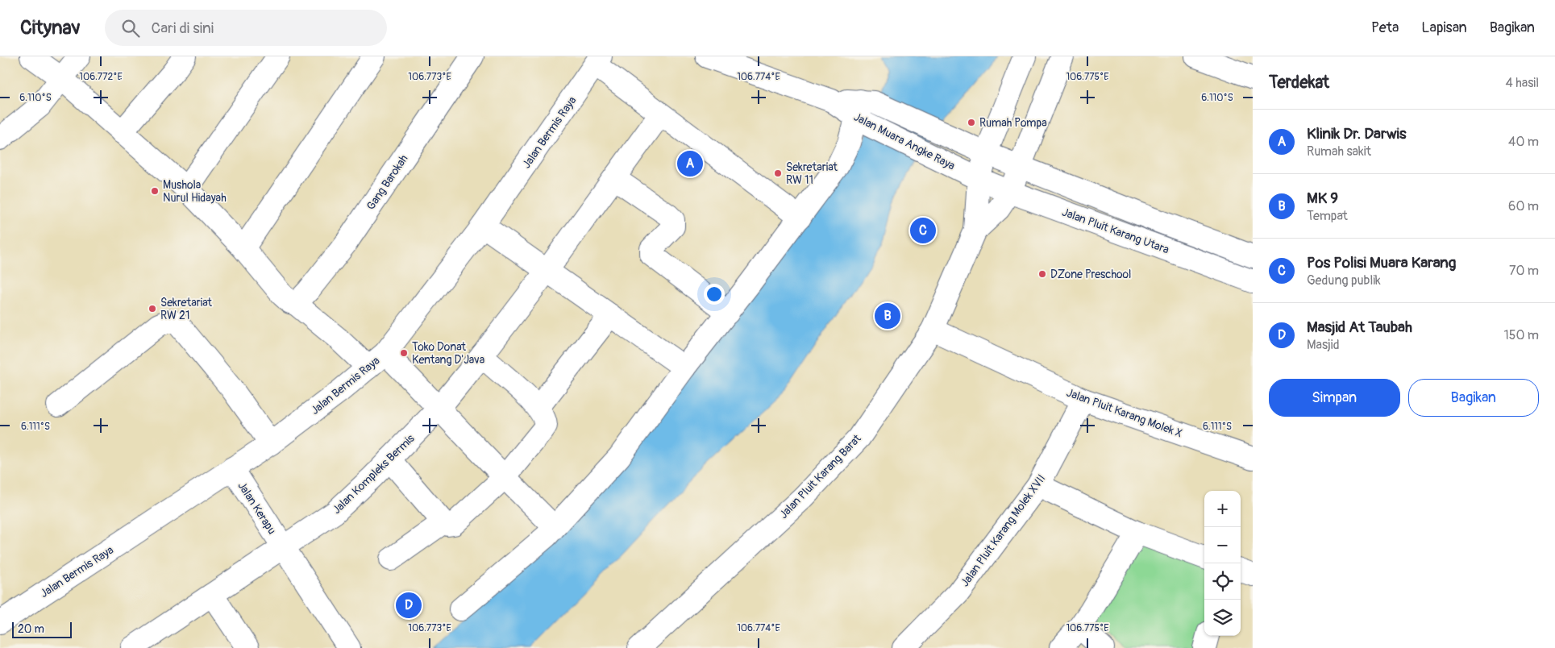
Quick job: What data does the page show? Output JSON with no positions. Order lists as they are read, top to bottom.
{
  "streets": {
    "street": [
      "Jalan Bermis Raya",
      "Jalan Muara Angke Raya",
      "Gang Barokah",
      "Jalan Pluit Karang Utara",
      "Jalan Pluit Karang Molek X",
      "Jalan Kompleks Bermis",
      "Jalan Pluit Karang Barat",
      "Jalan Kerapu",
      "Jalan Pluit Karang Molek XVII"
    ]
  },
  "crossings": [
    ["Jalan Bermis Raya", "Jalan Kerapu"],
    ["Jalan Muara Angke Raya", "Jalan Pluit Karang Utara"],
    ["Jalan Muara Angke Raya", "Jalan Pluit Karang Barat"],
    ["Jalan Pluit Karang Utara", "Jalan Pluit Karang Barat"],
    ["Jalan Pluit Karang Molek X", "Jalan Pluit Karang Barat"],
    ["Jalan Pluit Karang Molek X", "Jalan Pluit Karang Molek XVII"],
    ["Jalan Kompleks Bermis", "Jalan Kerapu"]
  ],
  "places": [
    "Rumah Pompa",
    "Sekretariat RW 11",
    "Mushola Nurul Hidayah",
    "DZone Preschool",
    "Sekretariat RW 21",
    "Toko Donat Kentang D'Java"
  ],
  "scale_bar": "20 m",
  "page": {
    "header": "Citynav",
    "search": "Cari di sini",
    "nav": ["Peta", "Lapisan", "Bagikan"],
    "heading": ["Terdekat", "4 hasil"],
    "list": [
      {
        "mark": "A",
        "name": "Klinik Dr. Darwis",
        "note": "Rumah sakit",
        "value": "40 m"
      },
      {
        "mark": "B",
        "name": "MK 9",
        "note": "Tempat",
        "value": "60 m"
      },
      {
        "mark": "C",
        "name": "Pos Polisi Muara Karang",
        "note": "Gedung publik",
        "value": "70 m"
      },
      {
        "mark": "D",
        "name": "Masjid At Taubah",
        "note": "Masjid",
        "value": "150 m"
      }
    ],
    "pins": [
      "A",
      "C",
      "B",
      "D"
    ],
    "buttons": ["Simpan", "Bagikan"],
    "map_buttons": ["+", "−"],
    "scale": "20 m"
  },
  "coordinates": [
    "106.772°E",
    "106.773°E",
    "106.774°E",
    "106.775°E",
    "6.110°S",
    "6.111°S"
  ]
}
